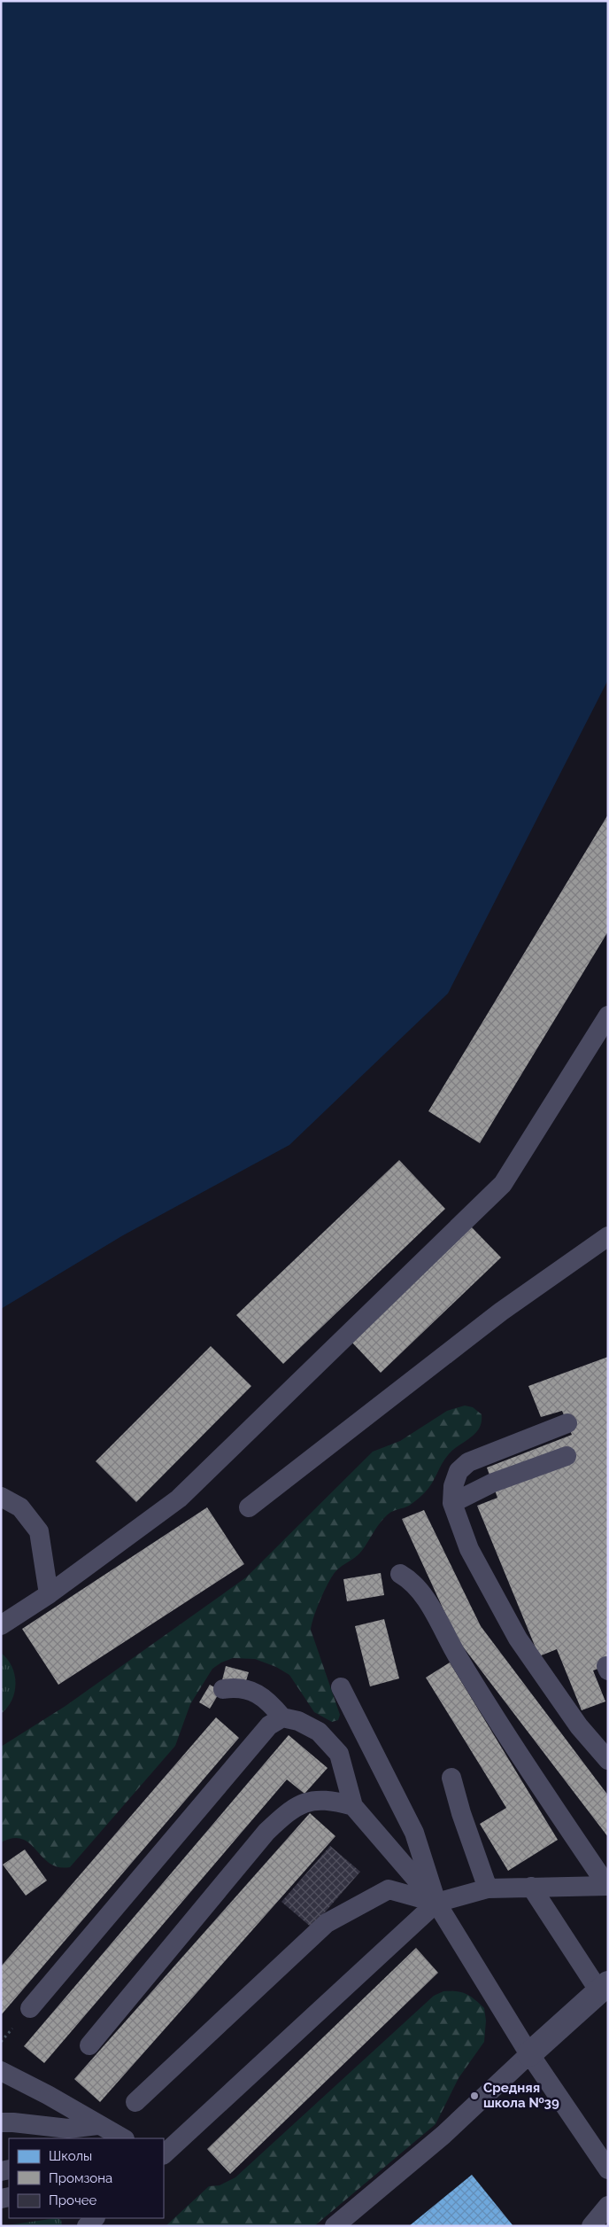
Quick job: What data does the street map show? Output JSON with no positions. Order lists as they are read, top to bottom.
{
  "places": ["Средняя школа №39"],
  "legend": ["Школы", "Промзона", "Прочее"]
}
